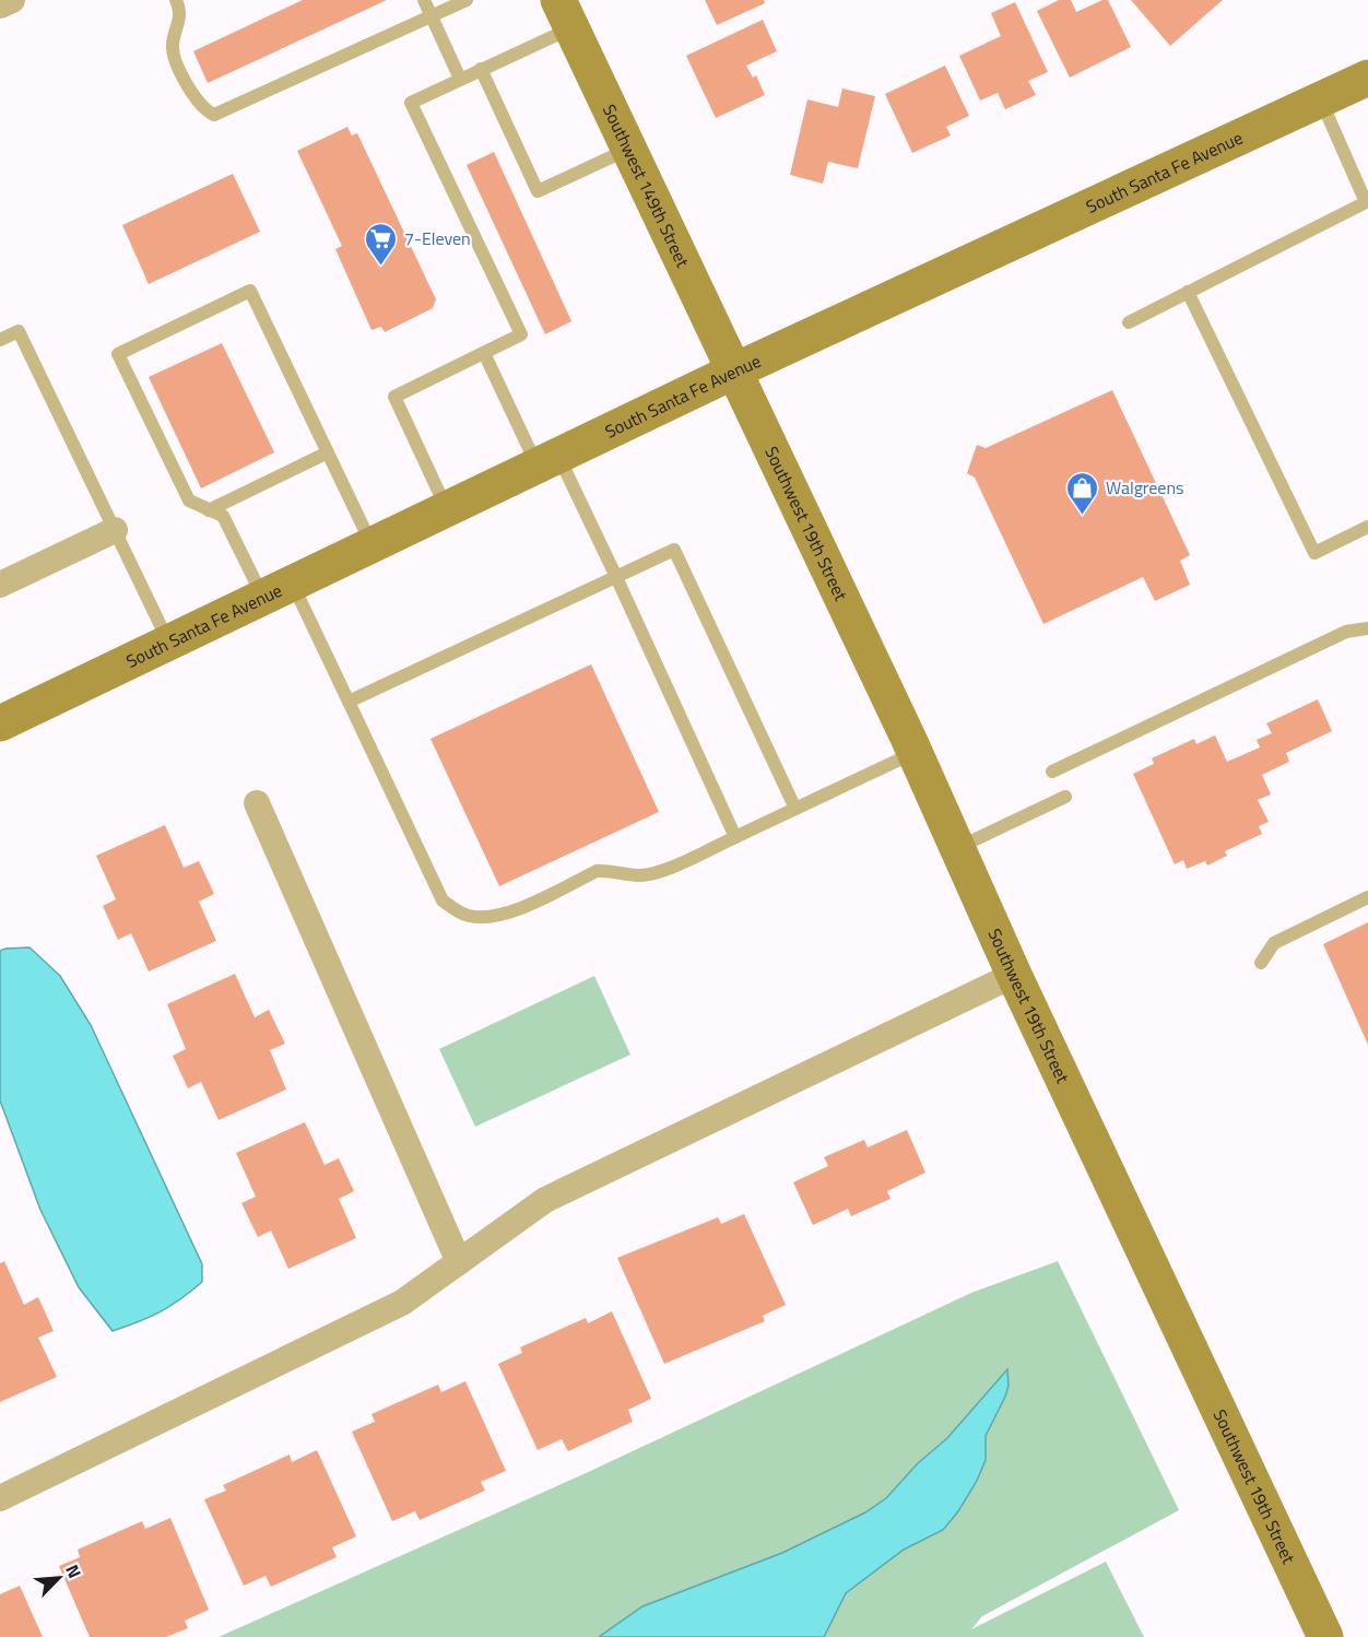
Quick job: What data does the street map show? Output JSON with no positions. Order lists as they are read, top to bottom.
{
  "streets": {
    "street": ["South Santa Fe Avenue", "Southwest 149th Street", "Southwest 19th Street"]
  },
  "crossings": [
    ["South Santa Fe Avenue", "Southwest 149th Street"],
    ["South Santa Fe Avenue", "Southwest 19th Street"],
    ["Southwest 149th Street", "Southwest 19th Street"]
  ],
  "places": {
    "supermarket": ["7-Eleven"],
    "shop": ["Walgreens"]
  },
  "north": "top right"
}
